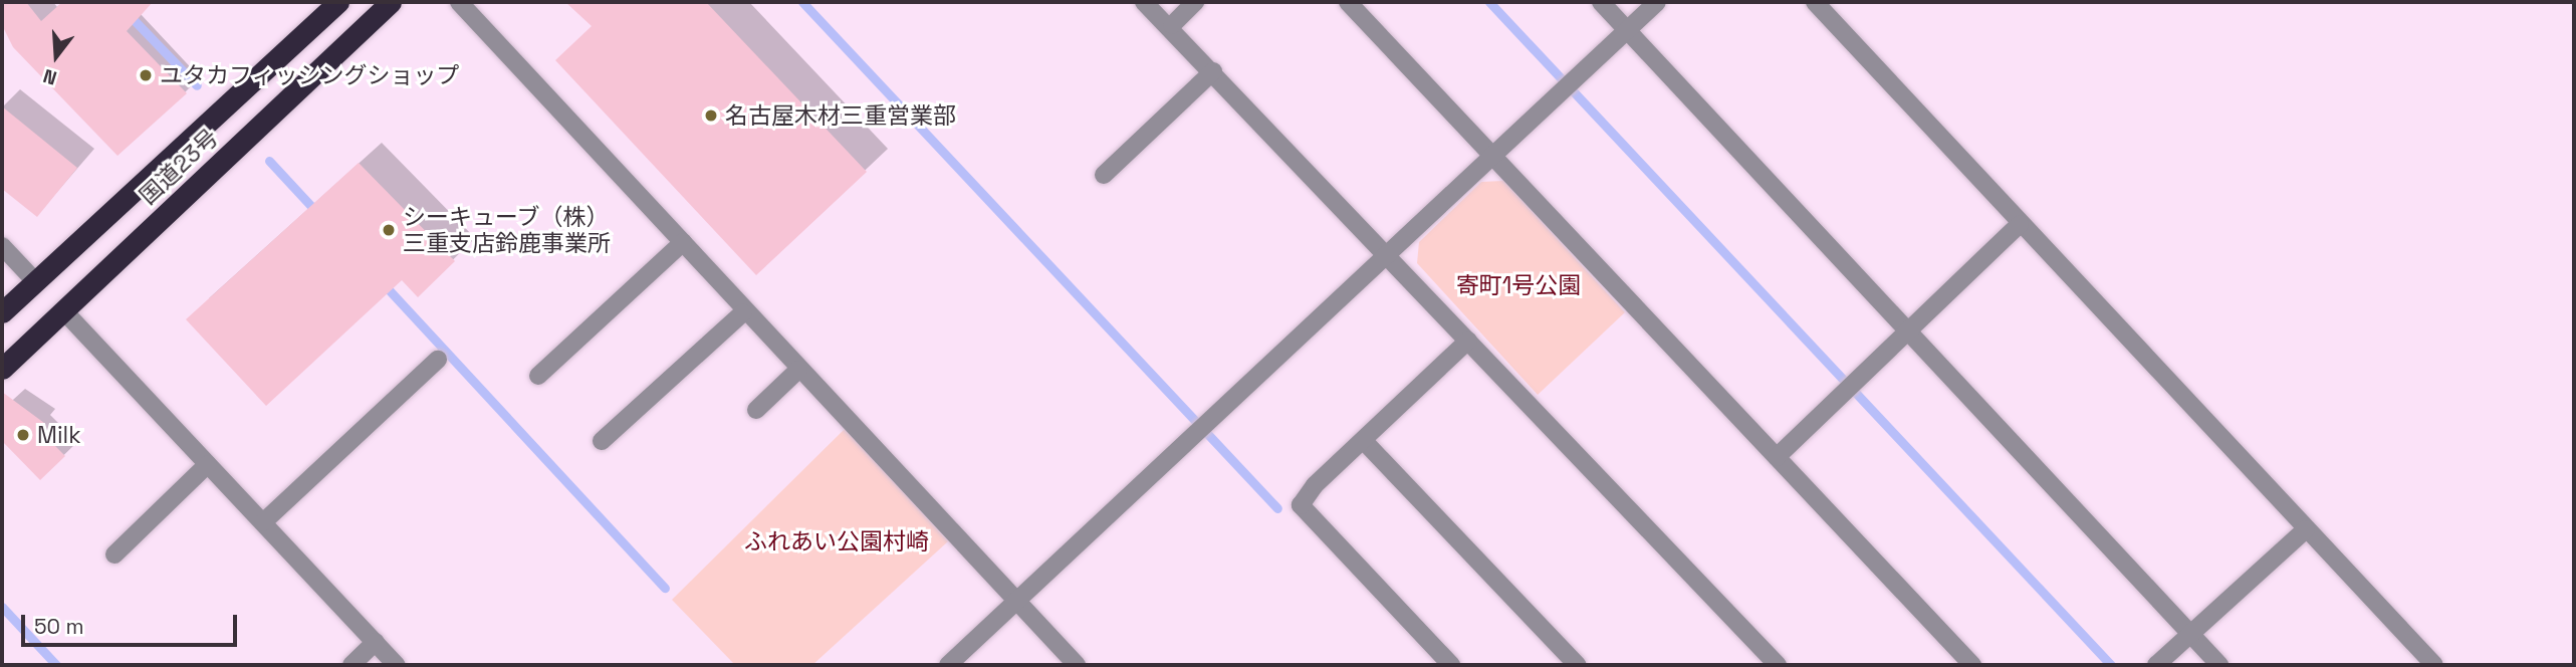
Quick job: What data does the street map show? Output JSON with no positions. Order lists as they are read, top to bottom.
{
  "streets": {
    "highway": ["国道23号"]
  },
  "parks": ["寄町1号公園", "ふれあい公園村崎"],
  "places": [
    "ユタカフィッシングショップ",
    "名古屋木材三重営業部",
    "シーキューブ（株） 三重支店鈴鹿事業所",
    "Milk"
  ],
  "scale_bar": "50 m",
  "north": "bottom"
}
